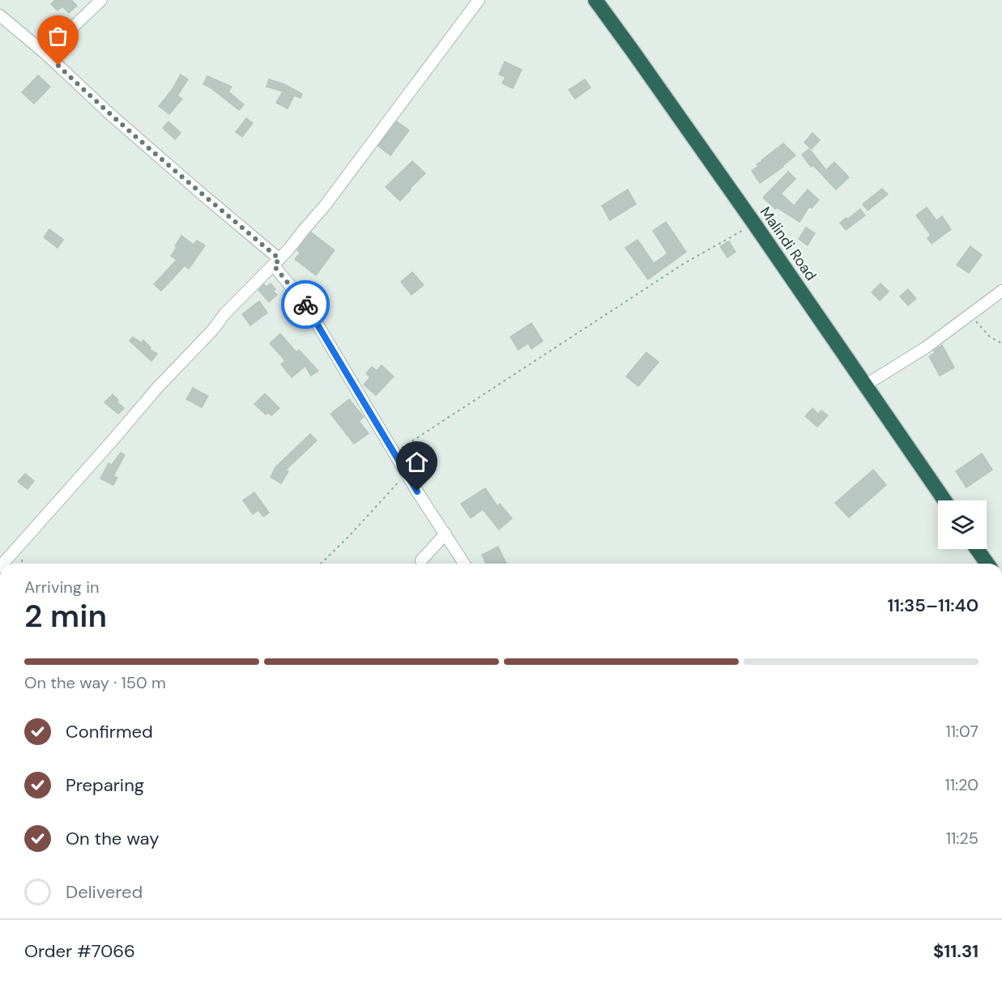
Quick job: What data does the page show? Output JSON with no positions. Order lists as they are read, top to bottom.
{
  "streets": {
    "highway": ["Malindi Road"]
  },
  "page": {
    "heading": ["2 min", "Arriving in", "11:35–11:40"],
    "panel": ["Order #7066", "$11.31"],
    "bar": "On the way · 150 m",
    "list": [
      ["Confirmed", "11:07"],
      ["Preparing", "11:20"],
      ["On the way", "11:25"],
      "Delivered"
    ]
  }
}
